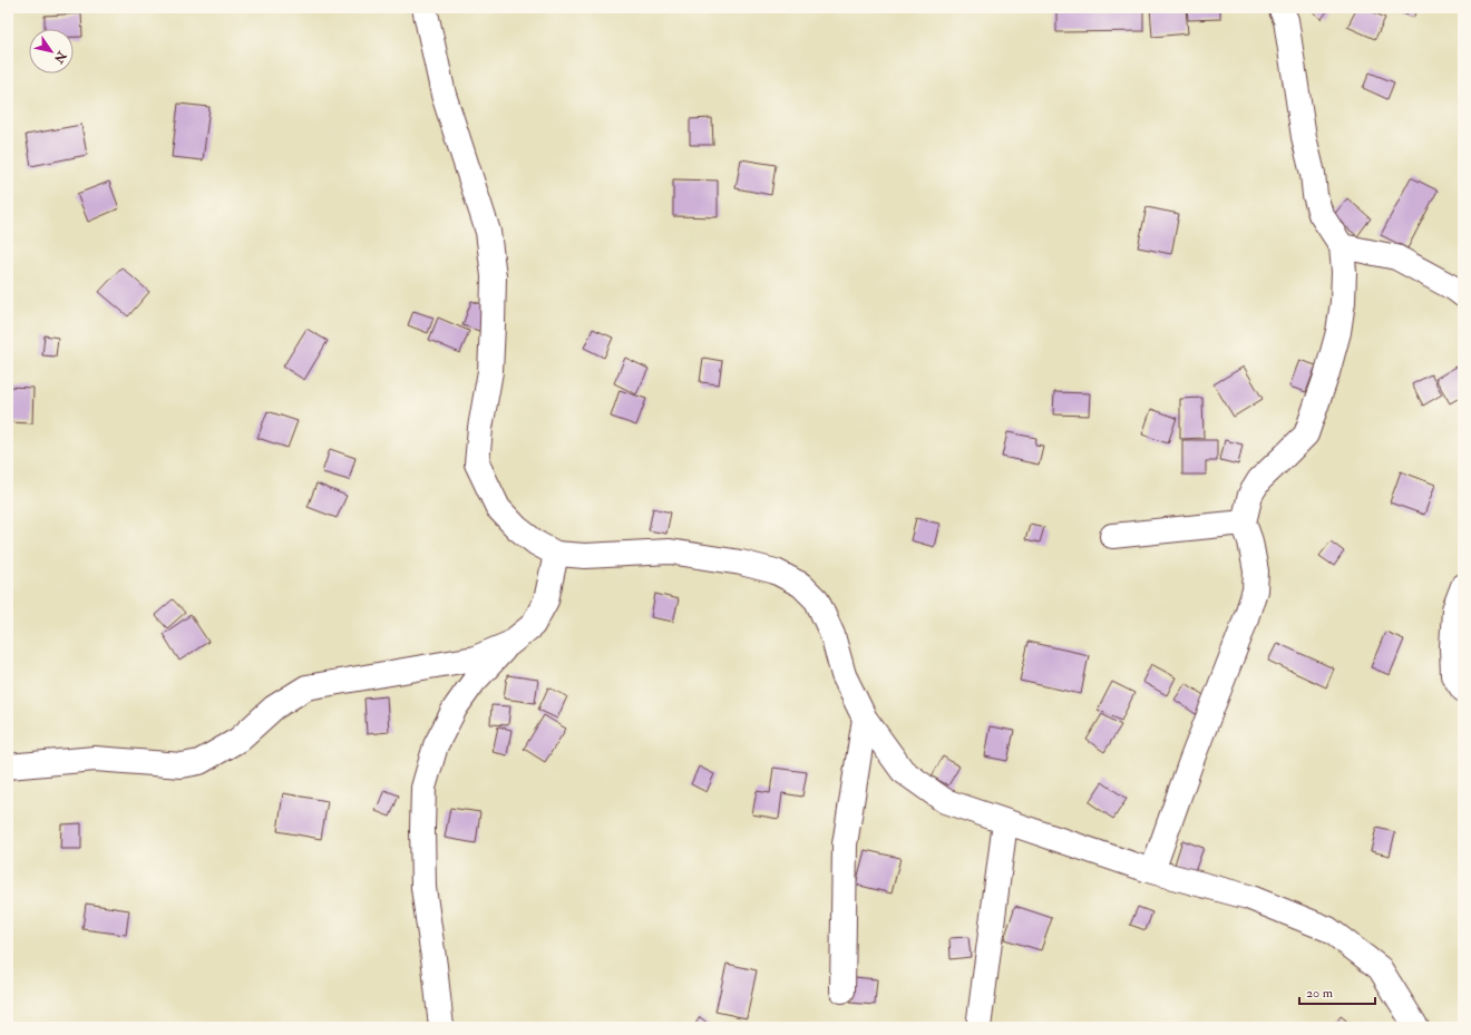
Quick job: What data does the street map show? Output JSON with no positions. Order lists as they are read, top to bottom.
{
  "scale_bar": "20 m",
  "north": "bottom right"
}
